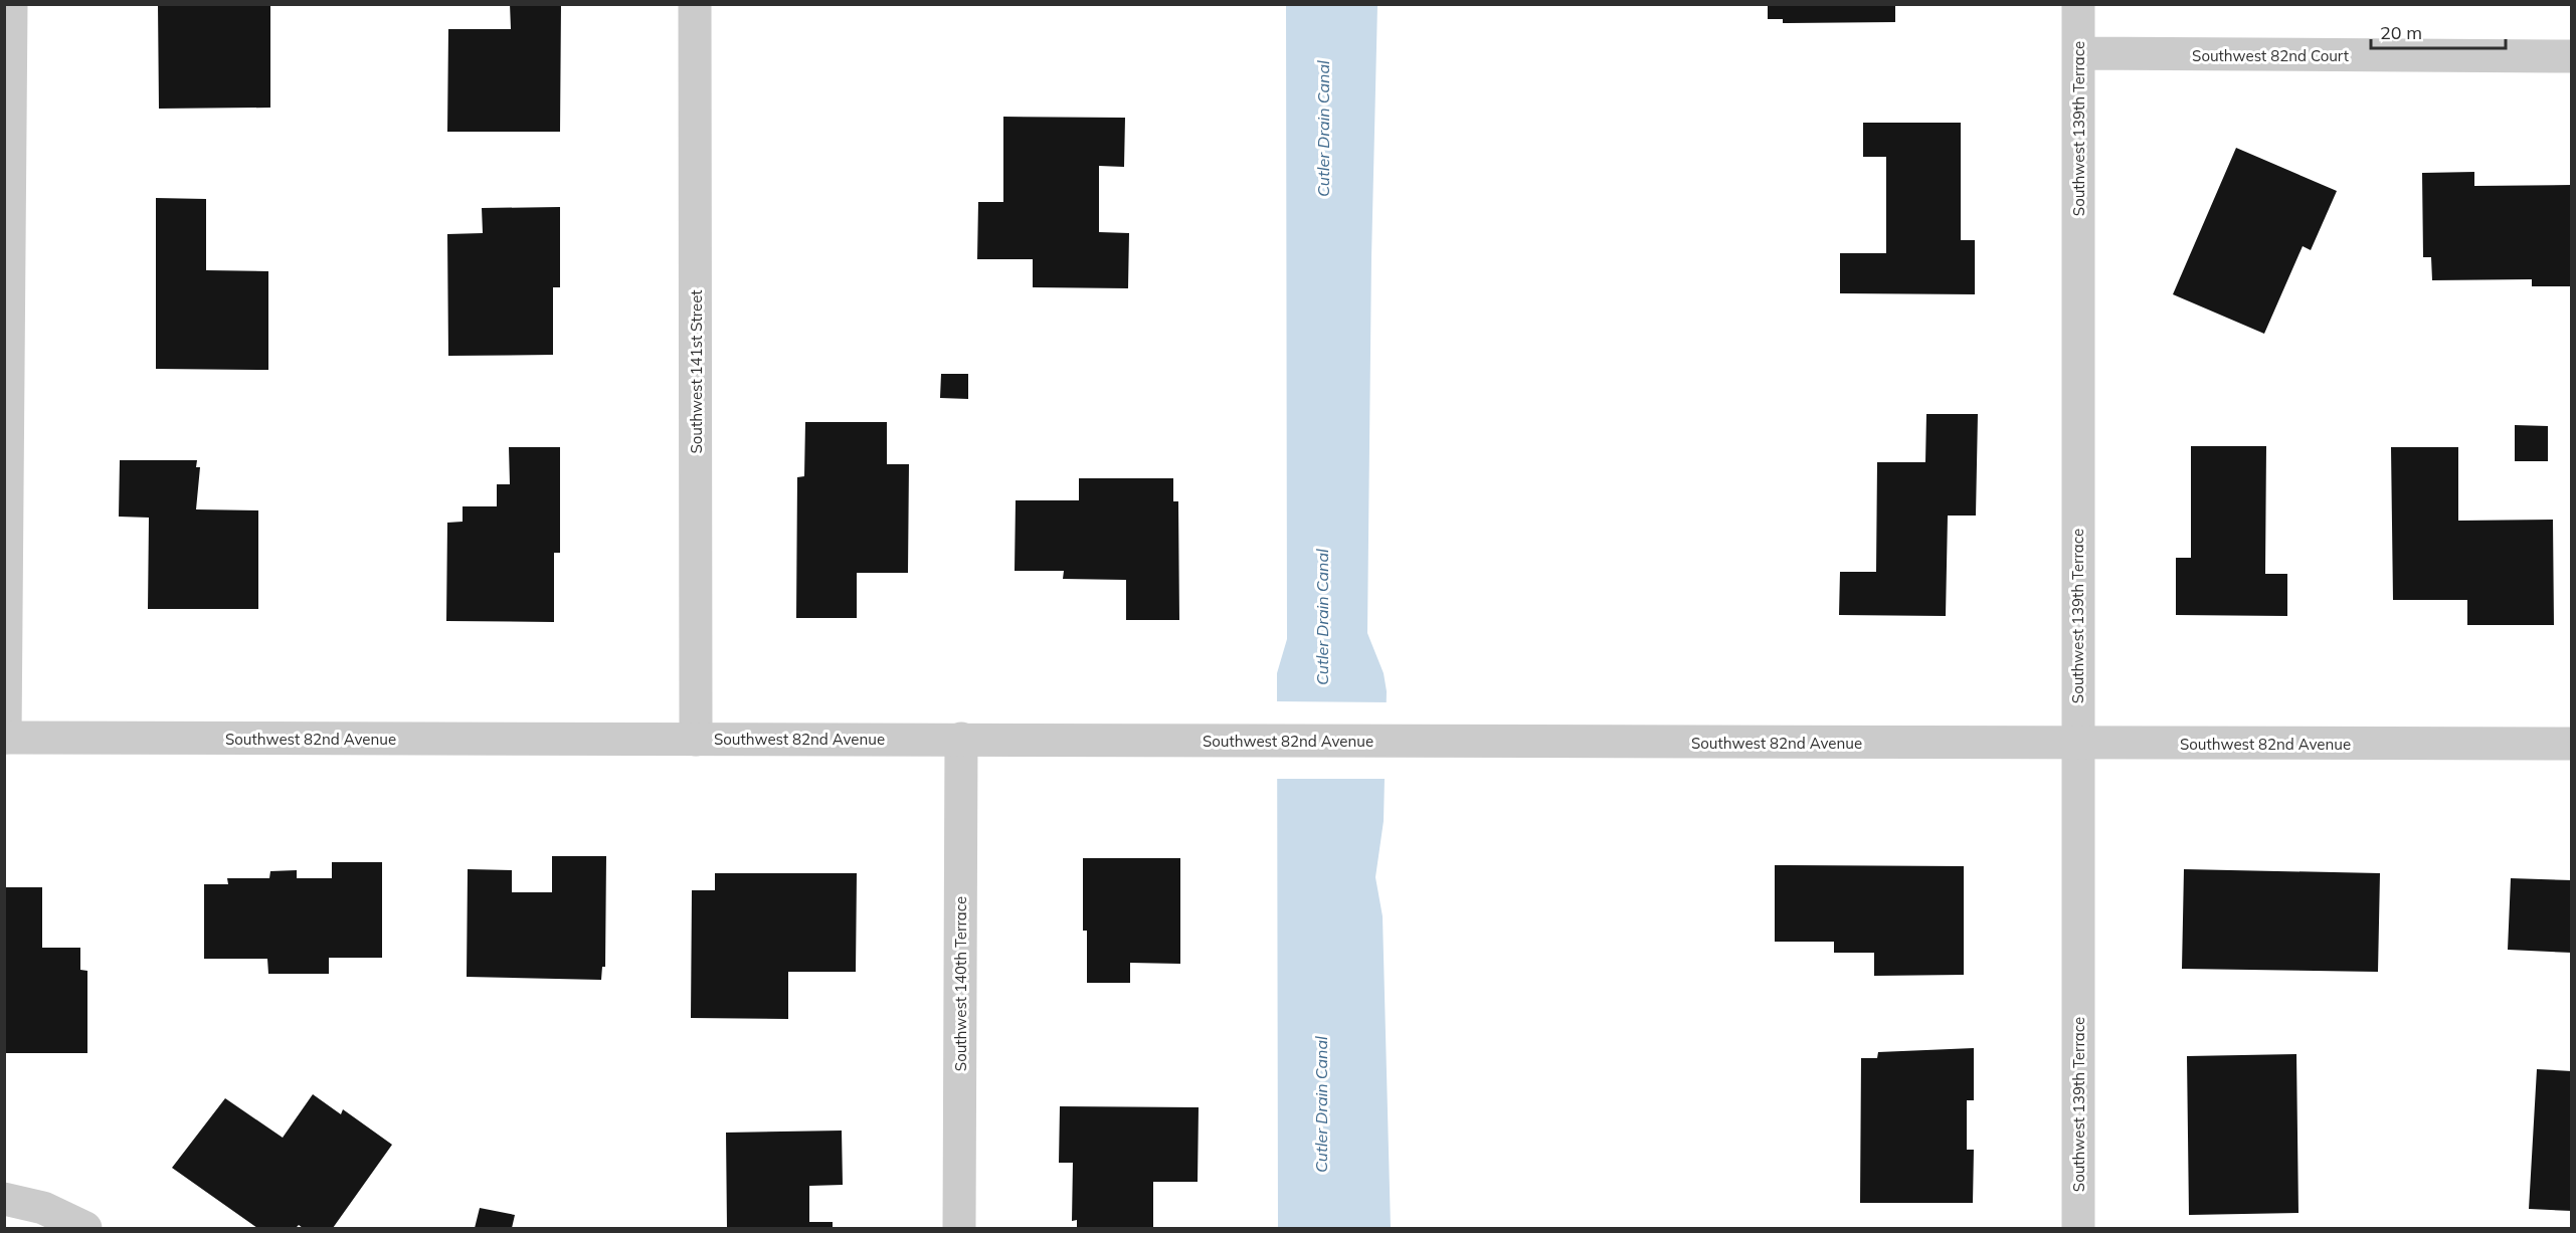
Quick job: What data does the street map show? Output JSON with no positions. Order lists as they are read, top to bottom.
{
  "streets": {
    "street": [
      "Southwest 82nd Court",
      "Southwest 139th Terrace",
      "Southwest 141st Street",
      "Southwest 82nd Avenue",
      "Southwest 140th Terrace"
    ]
  },
  "crossings": [
    ["Southwest 82nd Court", "Southwest 139th Terrace"],
    ["Southwest 139th Terrace", "Southwest 82nd Avenue"],
    ["Southwest 141st Street", "Southwest 82nd Avenue"],
    ["Southwest 82nd Avenue", "Southwest 140th Terrace"]
  ],
  "water": ["Cutler Drain Canal"],
  "scale_bar": "20 m"
}
